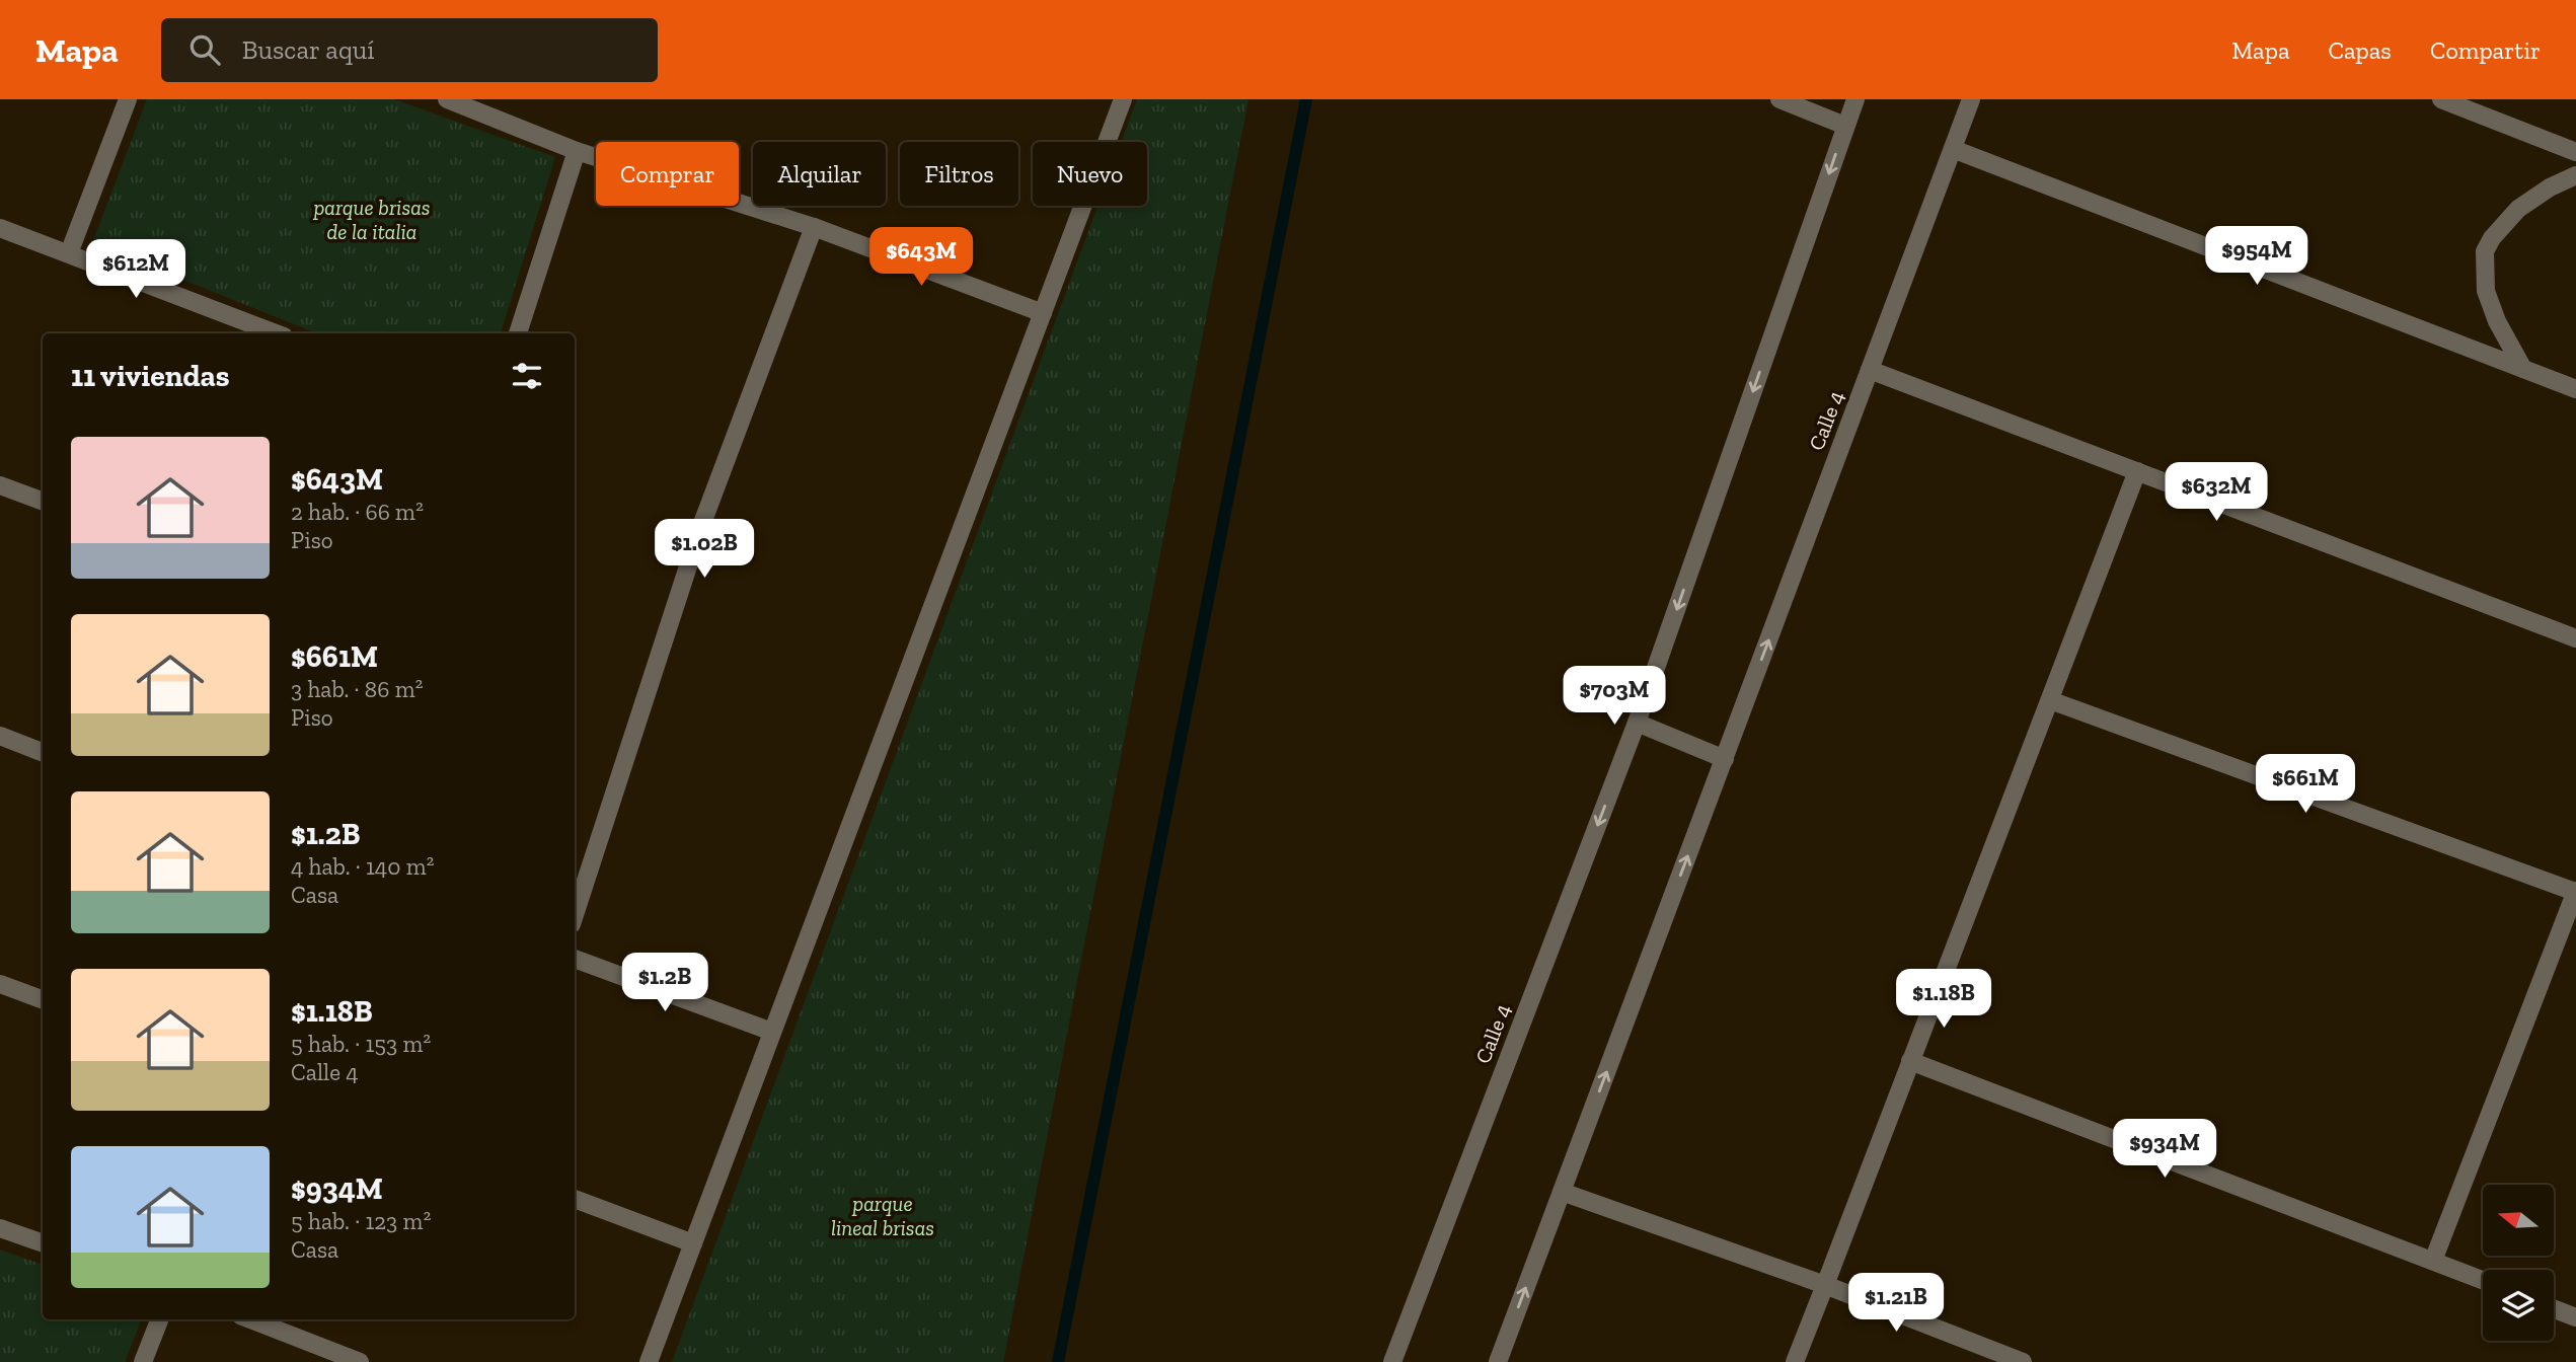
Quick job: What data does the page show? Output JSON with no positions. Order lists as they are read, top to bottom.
{
  "streets": {
    "street": ["Calle 4"]
  },
  "parks": ["parque brisas de la italia", "parque lineal brisas"],
  "north": "left",
  "page": {
    "header": "Mapa",
    "search": "Buscar aquí",
    "nav": ["Mapa", "Capas", "Compartir"],
    "chip": [
      "Comprar",
      "Alquilar",
      "Filtros",
      "Nuevo"
    ],
    "price": [
      "$954M",
      "$643M",
      "$612M",
      "$632M",
      "$1.02B",
      "$703M",
      "$661M",
      "$1.2B",
      "$1.18B",
      "$934M",
      "$1.21B"
    ],
    "heading": "11 viviendas",
    "list": [
      {
        "name": "$643M",
        "note": "2 hab. · 66 m² · Piso"
      },
      {
        "name": "$661M",
        "note": "3 hab. · 86 m² · Piso"
      },
      {
        "name": "$1.2B",
        "note": "4 hab. · 140 m² · Casa"
      },
      {
        "name": "$1.18B",
        "note": "5 hab. · 153 m² · Calle 4"
      },
      {
        "name": "$934M",
        "note": "5 hab. · 123 m² · Casa"
      }
    ]
  }
}
